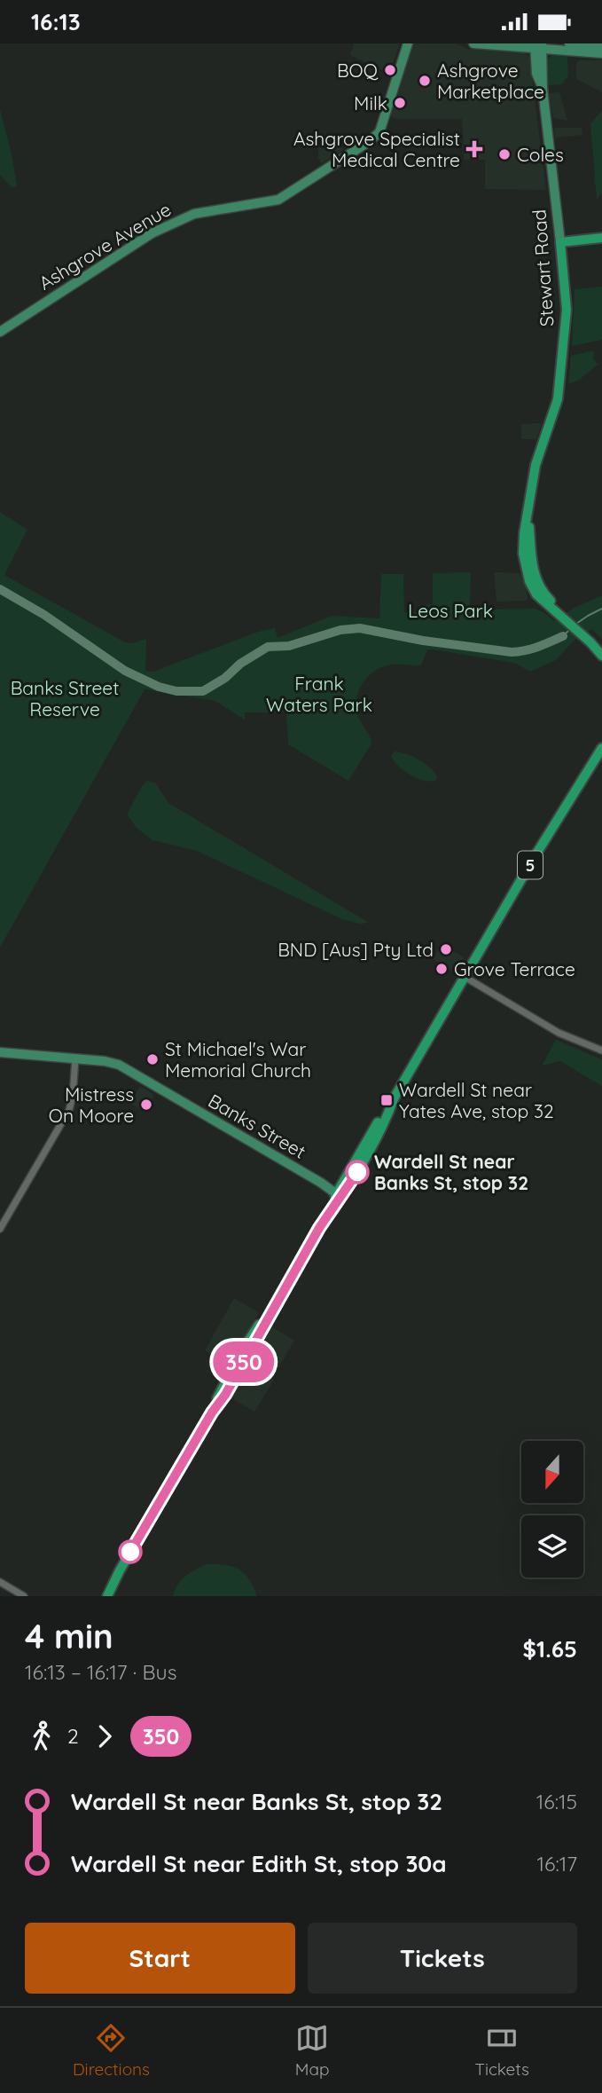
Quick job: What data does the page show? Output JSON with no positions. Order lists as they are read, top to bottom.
{
  "streets": {
    "highway": ["Stewart Road", "5"],
    "main road": ["Ashgrove Avenue", "Banks Street"]
  },
  "crossings": [
    ["5", "Banks Street"]
  ],
  "parks": ["Leos Park", "Frank Waters Park", "Banks Street Reserve"],
  "places": {
    "other": [
      "BOQ",
      "Ashgrove Marketplace",
      "Milk",
      "Coles",
      "BND [Aus] Pty Ltd",
      "Grove Terrace",
      "St Michael's War Memorial Church",
      "Mistress On Moore",
      "Wardell St near Banks St, stop 32"
    ],
    "health": ["Ashgrove Specialist Medical Centre"],
    "transit": ["Wardell St near Yates Ave, stop 32"]
  },
  "lines": ["bus line 350"],
  "north": "bottom",
  "page": {
    "status": "16:13",
    "on_map": "350",
    "heading": ["4 min", "16:13 – 16:17 · Bus", "$1.65"],
    "legs": ["2", "350"],
    "list": [
      {
        "name": "Wardell St near Banks St, stop 32",
        "value": "16:15"
      },
      {
        "name": "Wardell St near Edith St, stop 30a",
        "value": "16:17"
      }
    ],
    "buttons": ["Start", "Tickets"],
    "tabs": ["Directions", "Map", "Tickets"]
  }
}
